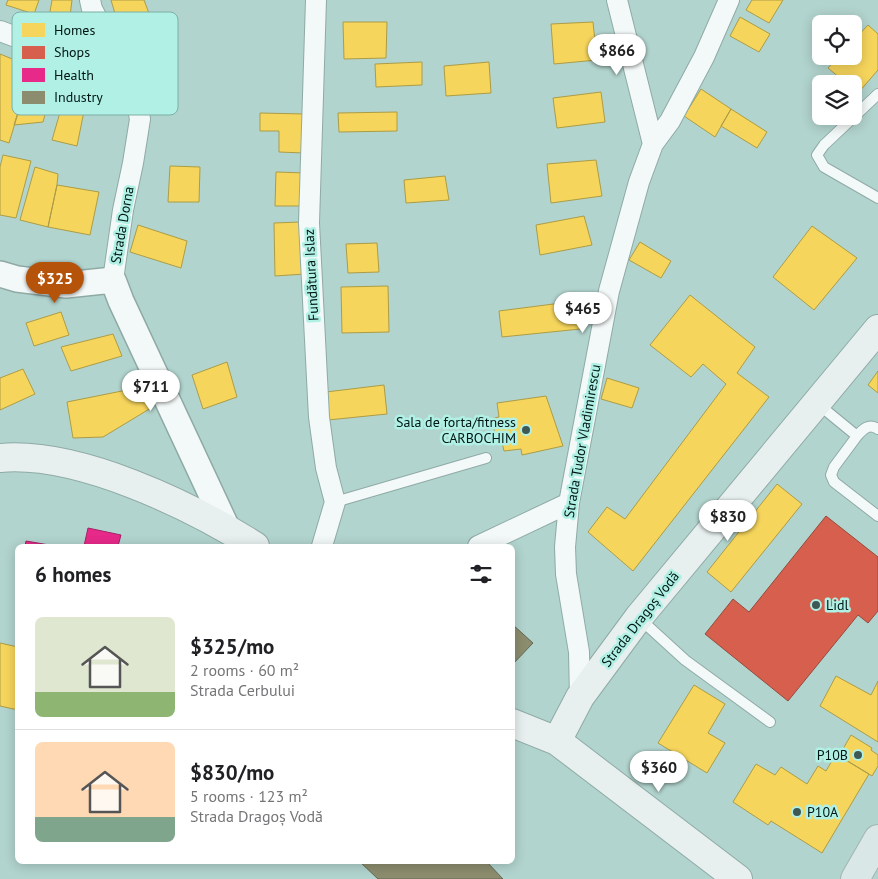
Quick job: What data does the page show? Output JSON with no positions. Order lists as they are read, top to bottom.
{
  "streets": {
    "main road": ["Strada Dragoș Vodă"],
    "street": ["Strada Dorna", "Fundătura Islaz", "Strada Tudor Vladimirescu"]
  },
  "crossings": [
    ["Strada Tudor Vladimirescu", "Strada Dragoș Vodă"]
  ],
  "places": [
    "Sala de forta/fitness CARBOCHIM",
    "Lidl",
    "P10B",
    "P10A"
  ],
  "legend": [
    "Homes",
    "Shops",
    "Health",
    "Industry"
  ],
  "page": {
    "price": [
      "$866",
      "$325",
      "$465",
      "$711",
      "$830",
      "$360"
    ],
    "heading": "6 homes",
    "list": [
      {
        "name": "$325/mo",
        "note": "2 rooms · 60 m² · Strada Cerbului"
      },
      {
        "name": "$830/mo",
        "note": "5 rooms · 123 m² · Strada Dragoș Vodă"
      }
    ]
  }
}
